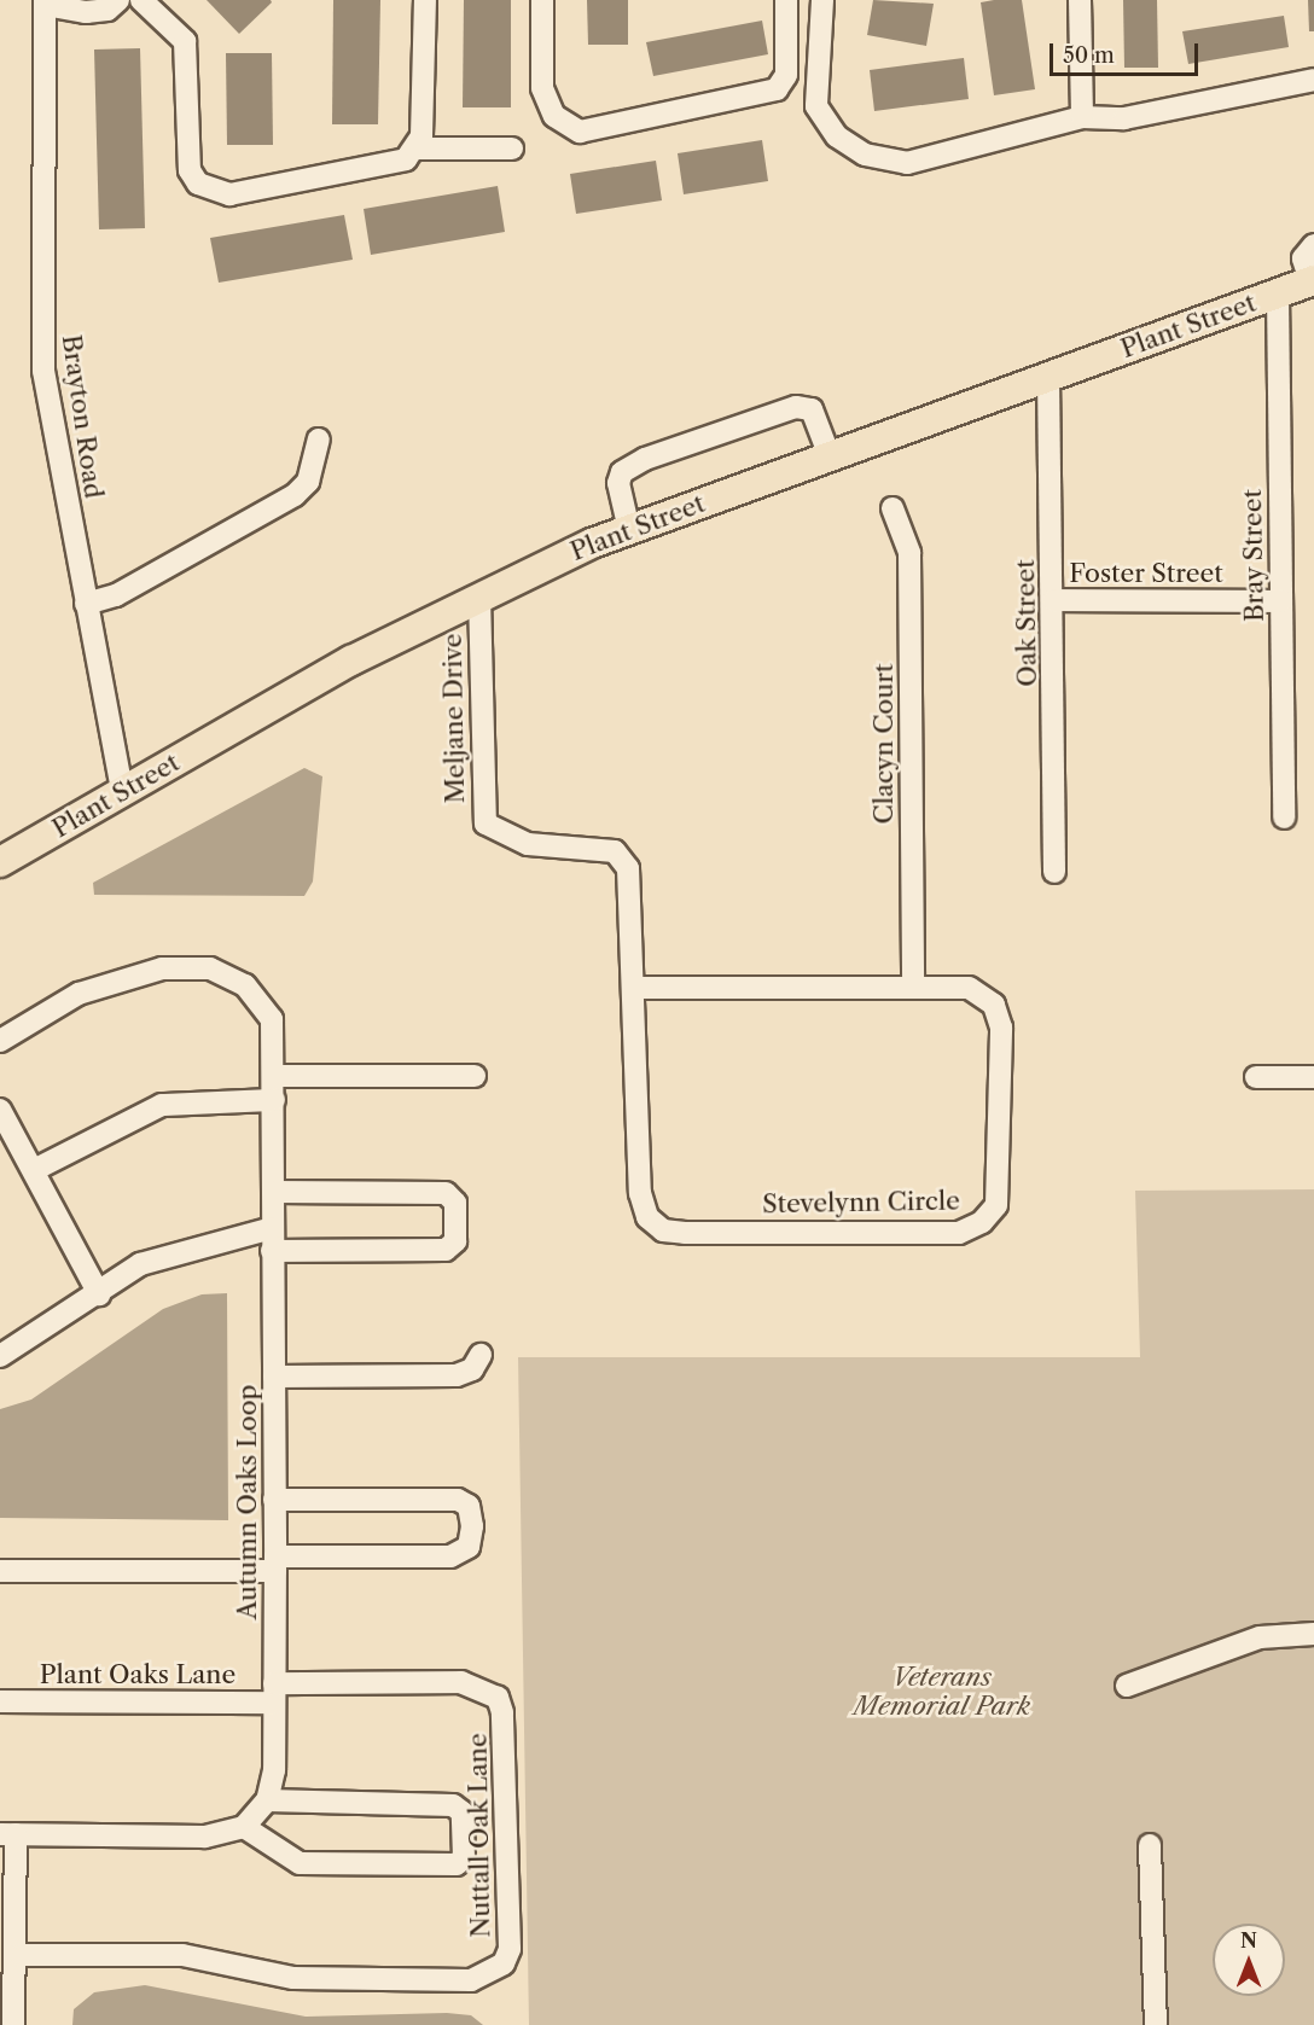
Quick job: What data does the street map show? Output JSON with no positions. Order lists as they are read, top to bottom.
{
  "streets": {
    "main road": ["Plant Street"],
    "street": [
      "Brayton Road",
      "Bray Street",
      "Foster Street",
      "Oak Street",
      "Meljane Drive",
      "Clacyn Court",
      "Stevelynn Circle",
      "Autumn Oaks Loop",
      "Plant Oaks Lane",
      "Nuttall Oak Lane"
    ]
  },
  "crossings": [
    ["Plant Street", "Brayton Road"],
    ["Plant Street", "Bray Street"],
    ["Plant Street", "Oak Street"],
    ["Plant Street", "Meljane Drive"],
    ["Bray Street", "Foster Street"],
    ["Foster Street", "Oak Street"],
    ["Meljane Drive", "Stevelynn Circle"],
    ["Clacyn Court", "Stevelynn Circle"],
    ["Autumn Oaks Loop", "Plant Oaks Lane"],
    ["Autumn Oaks Loop", "Nuttall Oak Lane"],
    ["Plant Oaks Lane", "Nuttall Oak Lane"]
  ],
  "parks": ["Veterans Memorial Park"],
  "scale_bar": "50 m",
  "north": "top"
}
